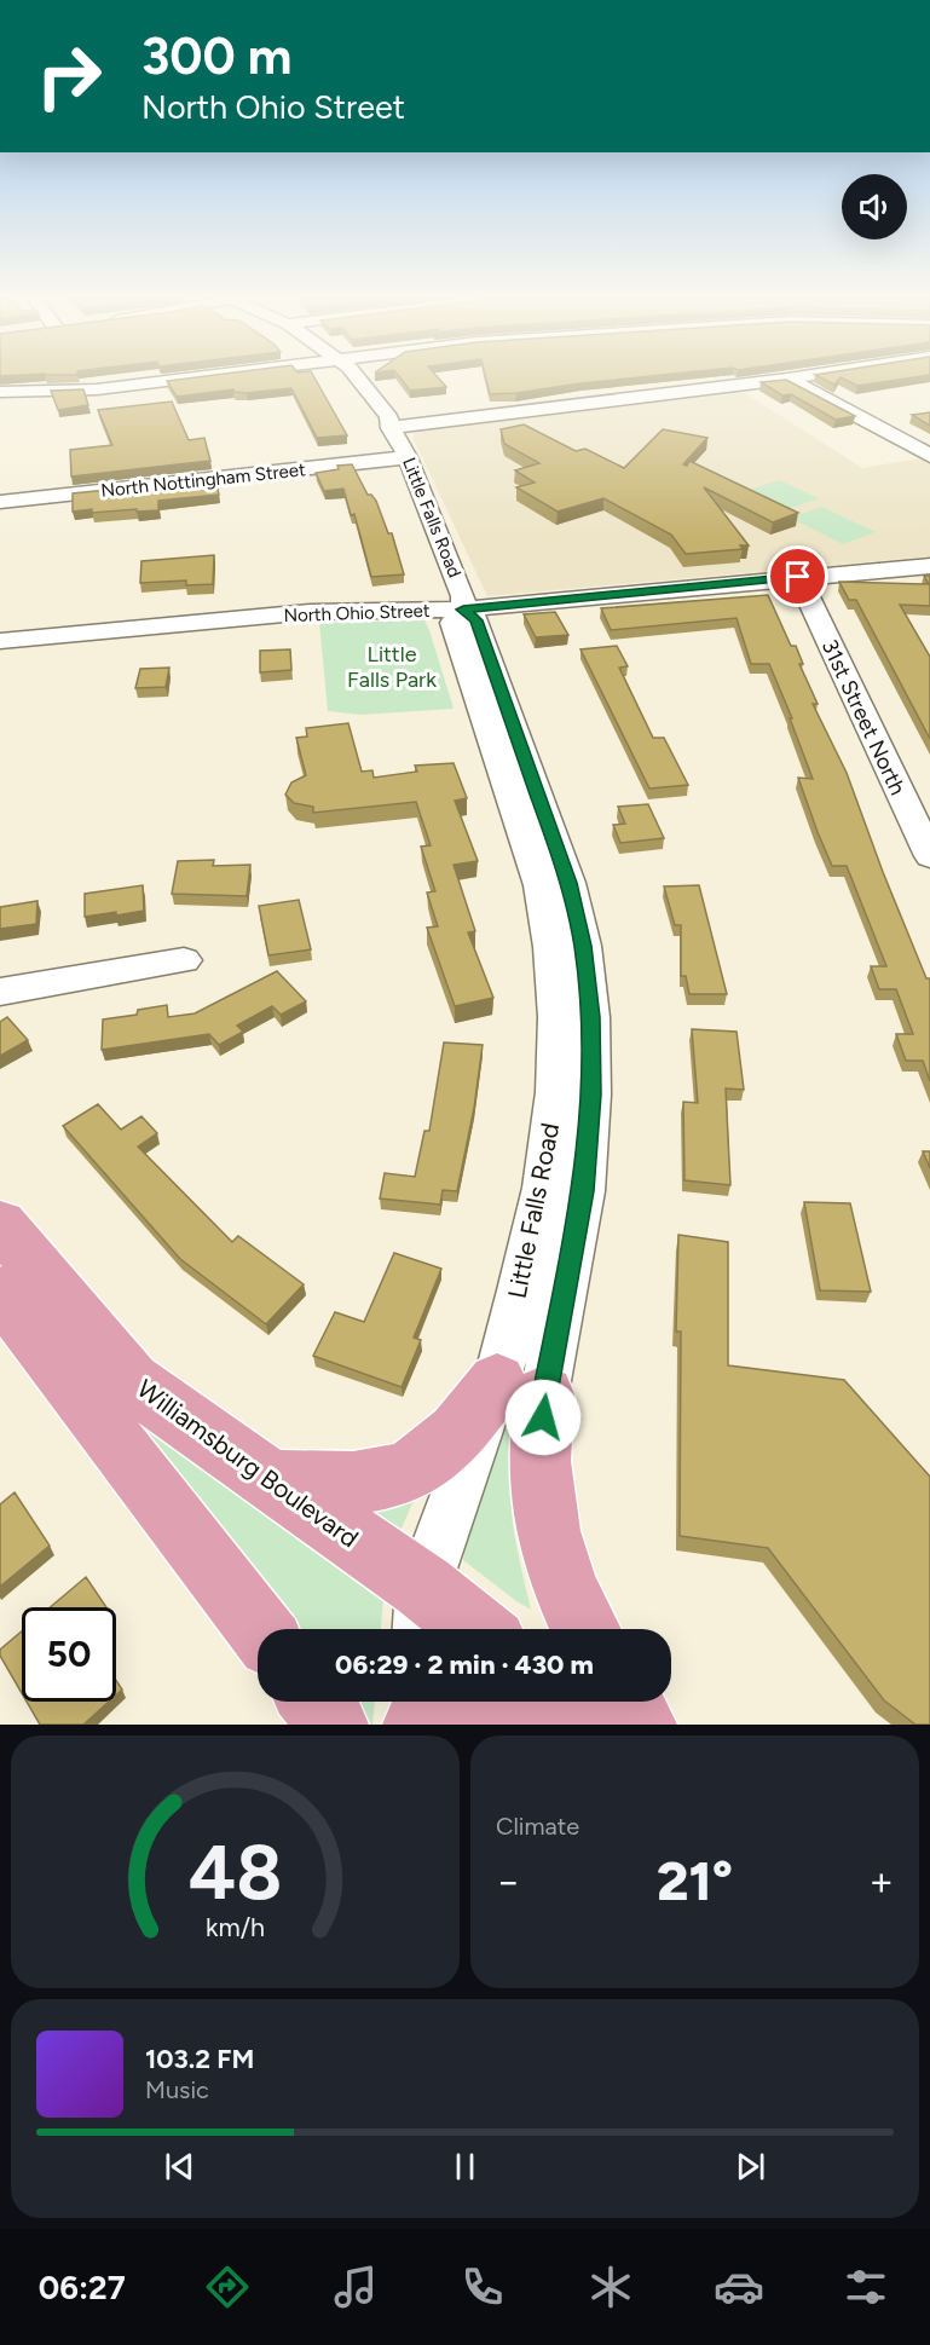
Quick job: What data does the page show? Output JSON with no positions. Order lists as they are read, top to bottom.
{
  "streets": {
    "main road": ["Williamsburg Boulevard"],
    "street": [
      "North Nottingham Street",
      "Little Falls Road",
      "North Ohio Street",
      "31st Street North"
    ]
  },
  "crossings": [
    ["North Nottingham Street", "Little Falls Road"],
    ["Little Falls Road", "North Ohio Street"],
    ["Little Falls Road", "Williamsburg Boulevard"],
    ["North Ohio Street", "31st Street North"]
  ],
  "parks": ["Little Falls Park"],
  "page": {
    "turn": ["300 m", "North Ohio Street"],
    "limit": "50",
    "trip": "06:29 · 2 min · 430 m",
    "tile": "Climate",
    "heat": ["−", "21°", "+"],
    "song": ["103.2 FM", "Music"],
    "tabs": "06:27",
    "gauge": ["48", "km/h"]
  }
}
